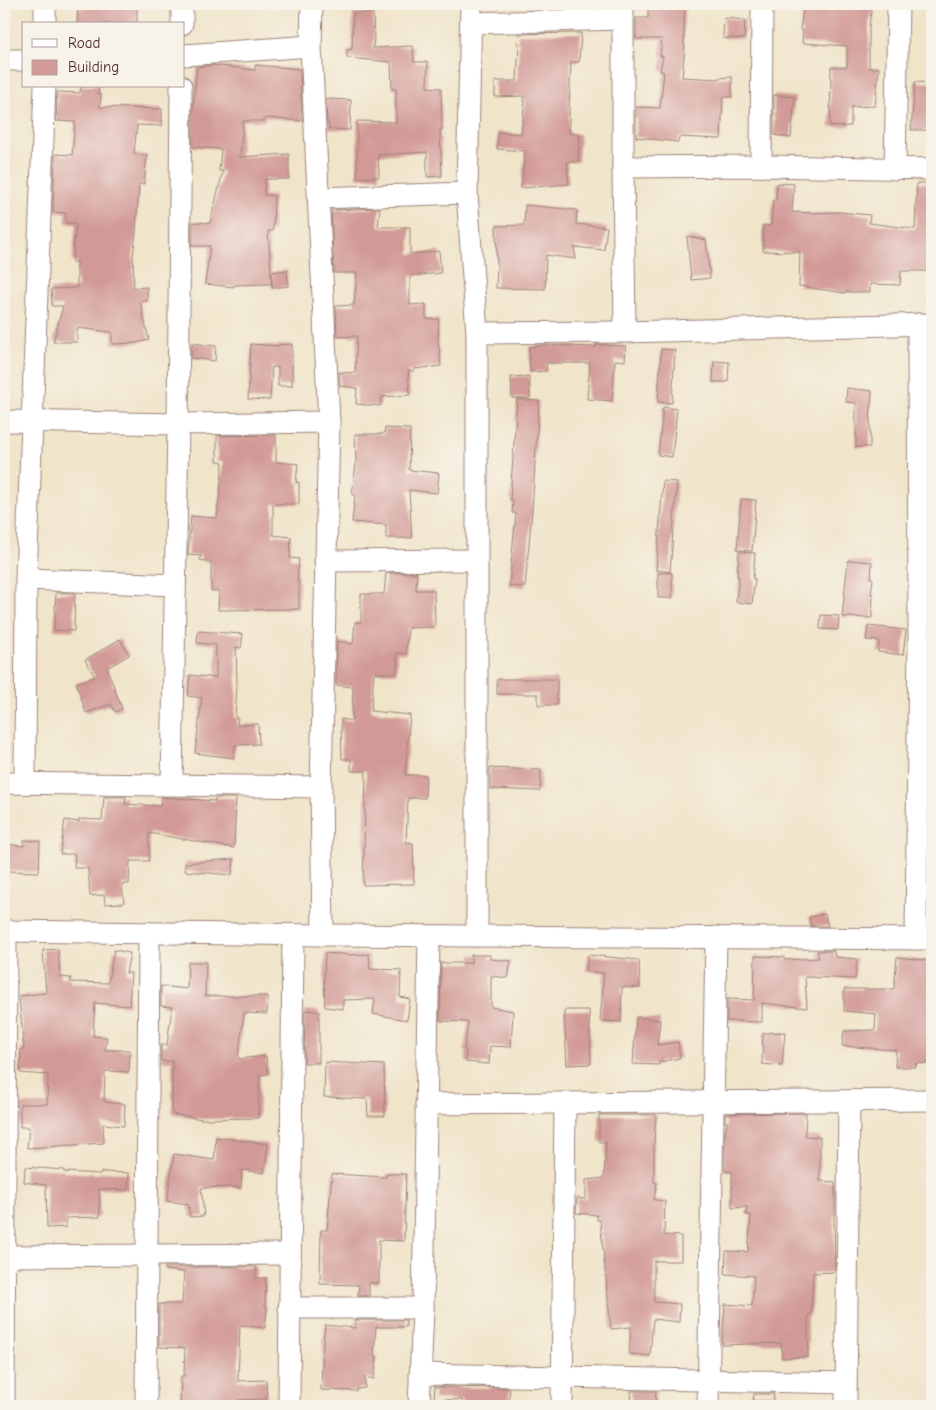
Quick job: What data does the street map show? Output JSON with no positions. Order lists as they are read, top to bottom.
{
  "legend": ["Road", "Building"]
}
